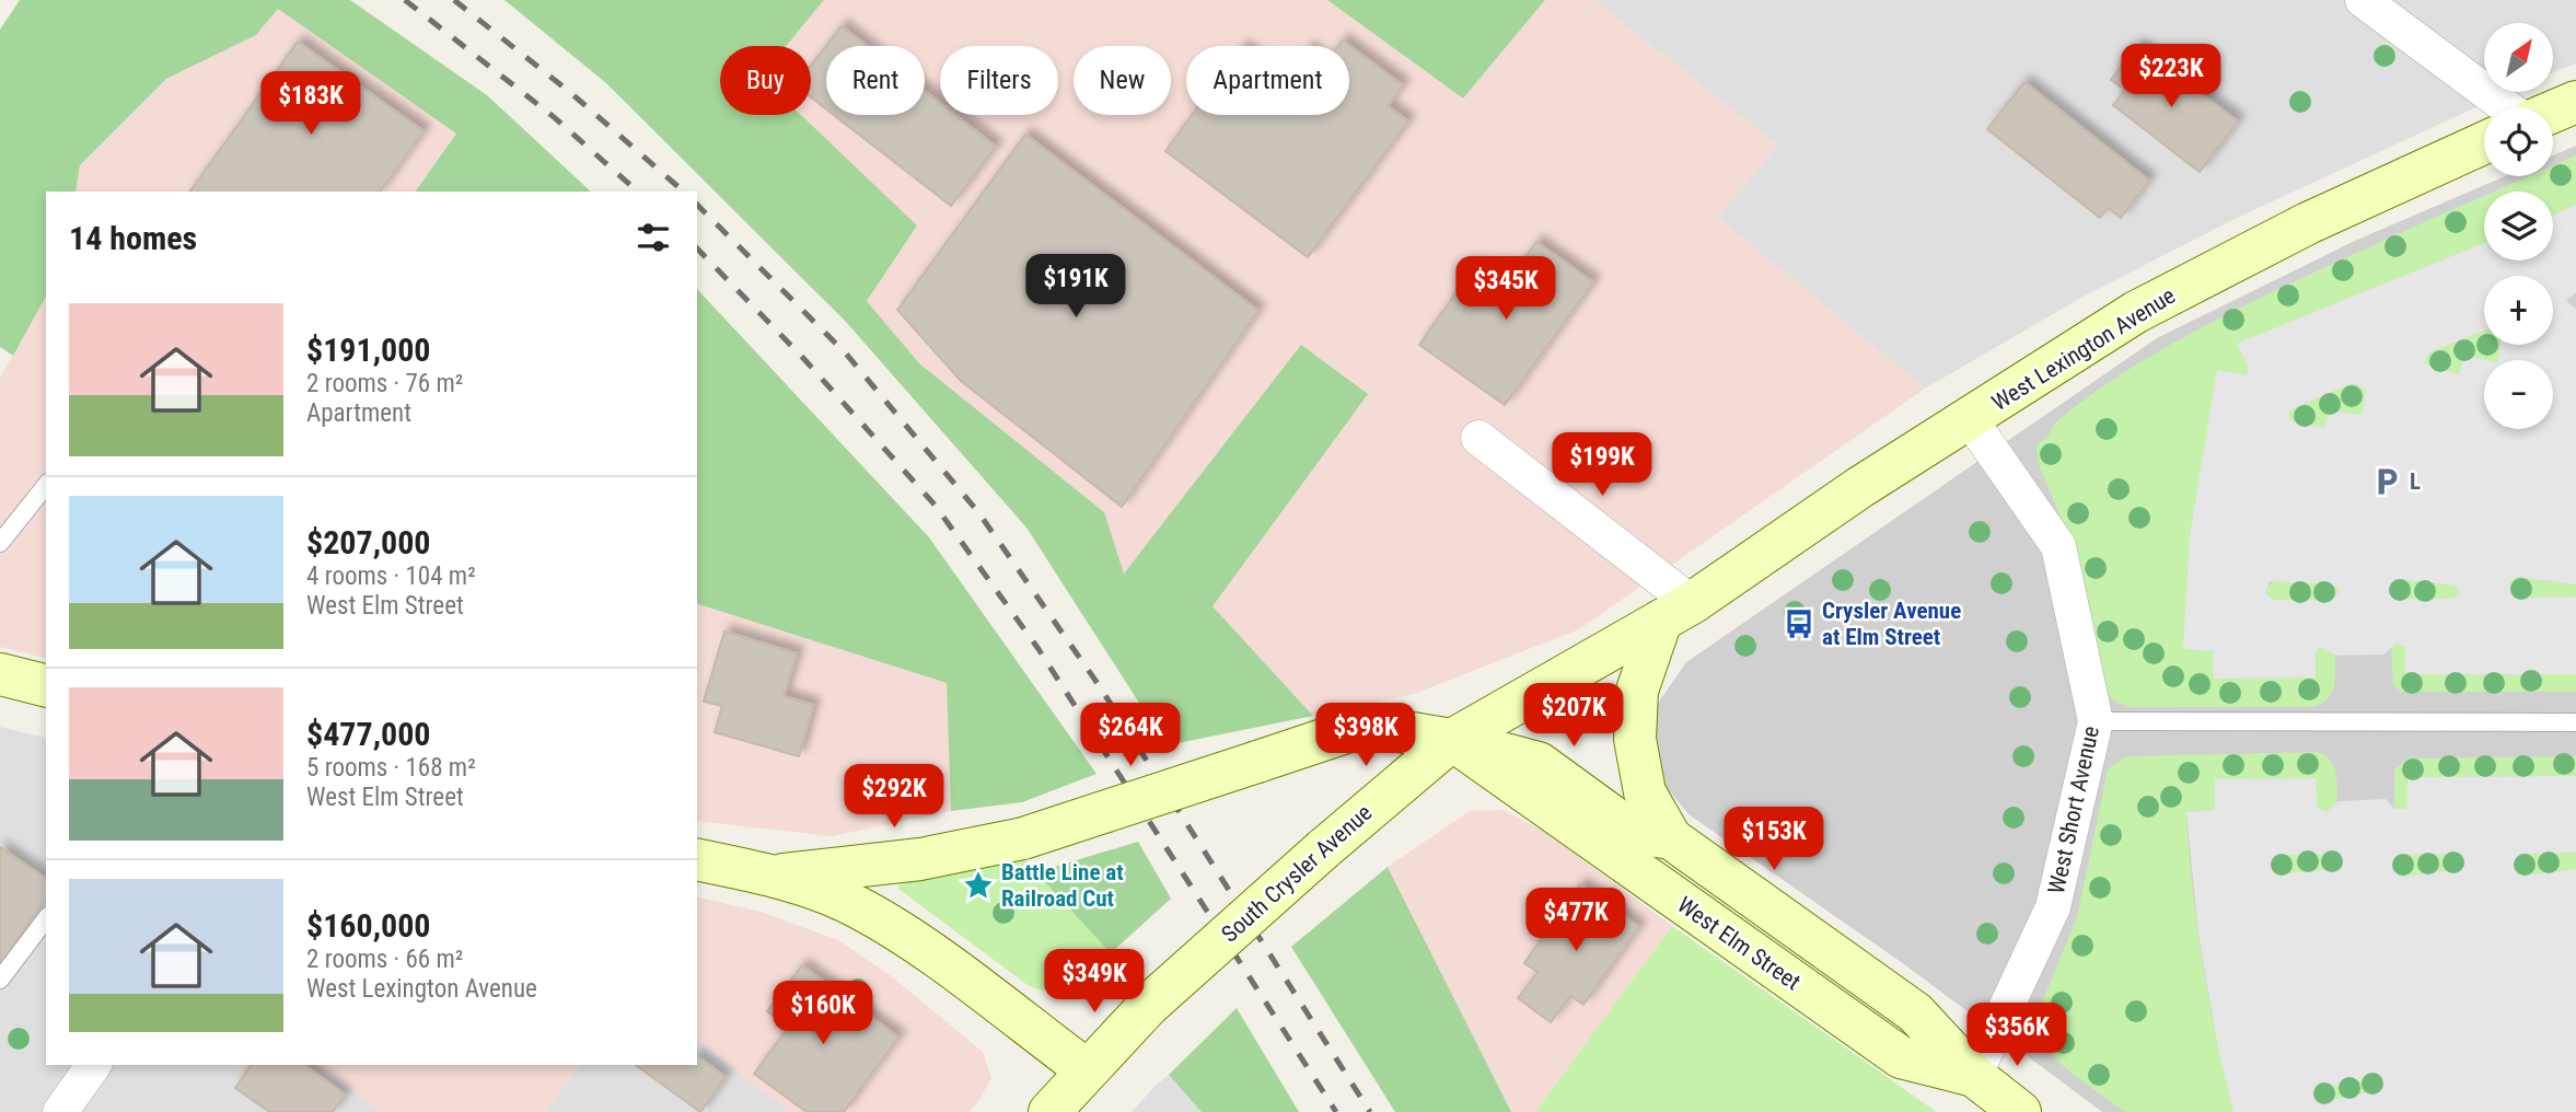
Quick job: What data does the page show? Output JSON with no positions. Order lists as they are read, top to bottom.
{
  "streets": {
    "main road": ["West Lexington Avenue", "South Crysler Avenue", "West Elm Street"],
    "street": ["West Short Avenue"]
  },
  "crossings": [
    ["West Lexington Avenue", "West Short Avenue"],
    ["West Lexington Avenue", "South Crysler Avenue"],
    ["West Lexington Avenue", "West Elm Street"],
    ["West Short Avenue", "West Elm Street"],
    ["South Crysler Avenue", "West Elm Street"]
  ],
  "places": {
    "parking": ["L"],
    "bus stop": ["Crysler Avenue at Elm Street"],
    "place": ["Battle Line at Railroad Cut"]
  },
  "north": "top right",
  "page": {
    "map_buttons": ["+", "−"],
    "price": [
      "$223K",
      "$183K",
      "$191K",
      "$345K",
      "$199K",
      "$207K",
      "$264K",
      "$398K",
      "$292K",
      "$153K",
      "$477K",
      "$349K",
      "$160K",
      "$356K"
    ],
    "chip": [
      "Buy",
      "Rent",
      "Filters",
      "New",
      "Apartment"
    ],
    "heading": "14 homes",
    "list": [
      {
        "name": "$191,000",
        "note": "2 rooms · 76 m² · Apartment"
      },
      {
        "name": "$207,000",
        "note": "4 rooms · 104 m² · West Elm Street"
      },
      {
        "name": "$477,000",
        "note": "5 rooms · 168 m² · West Elm Street"
      },
      {
        "name": "$160,000",
        "note": "2 rooms · 66 m² · West Lexington Avenue"
      }
    ]
  }
}
